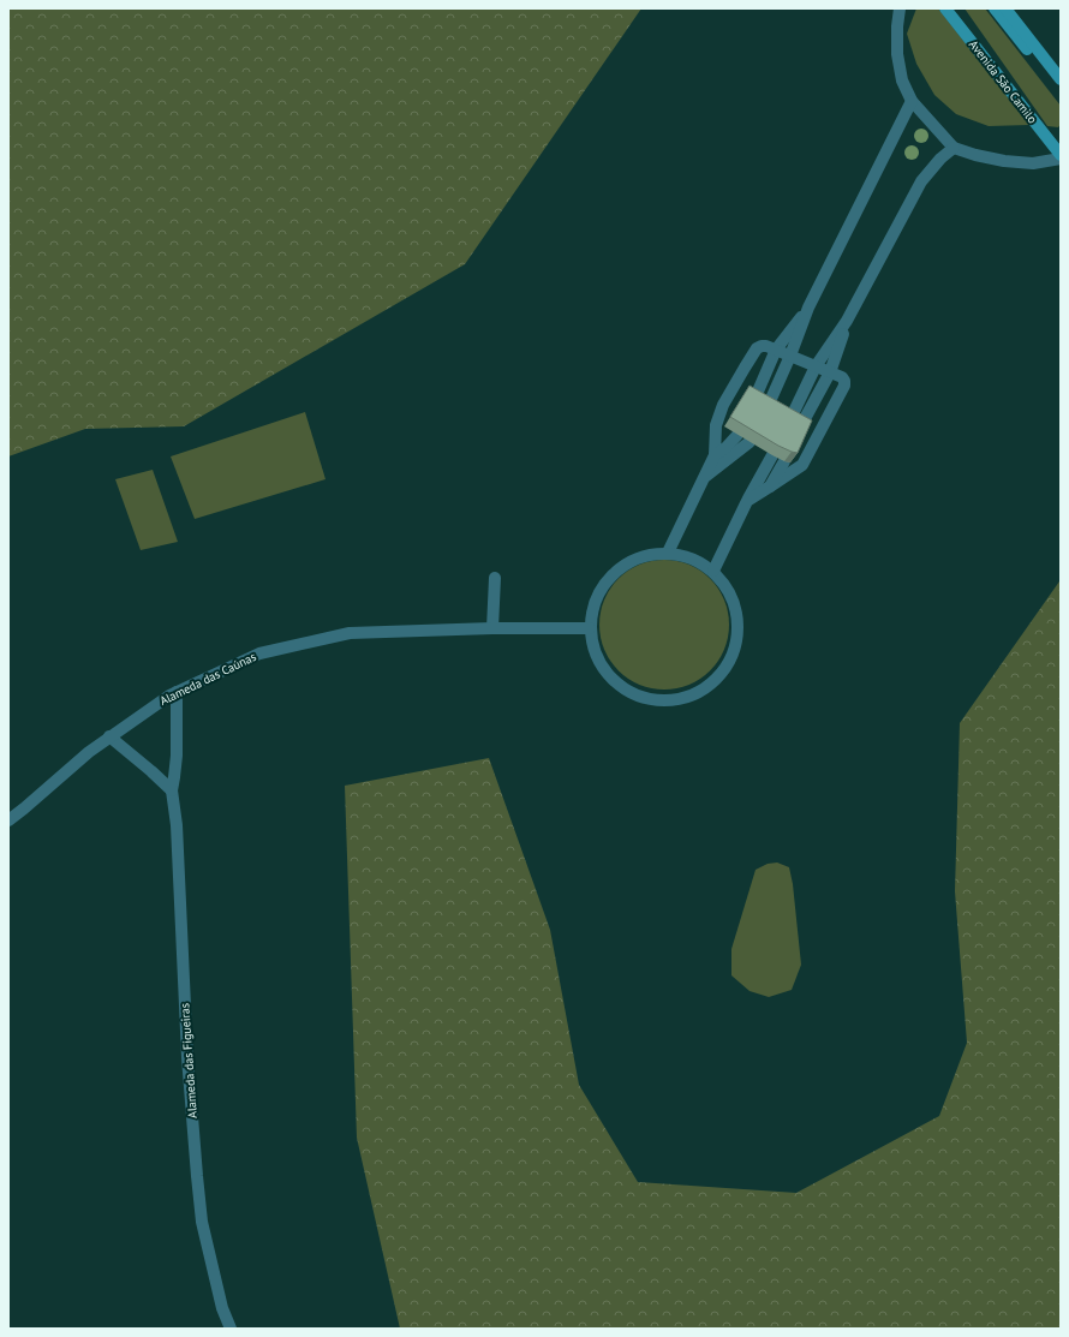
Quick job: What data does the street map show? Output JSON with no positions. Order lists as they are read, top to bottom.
{
  "streets": {
    "main road": ["Avenida São Camilo"],
    "street": ["Alameda das Caúnas", "Alameda das Figueiras"]
  },
  "crossings": [
    ["Alameda das Caúnas", "Alameda das Figueiras"]
  ]
}
